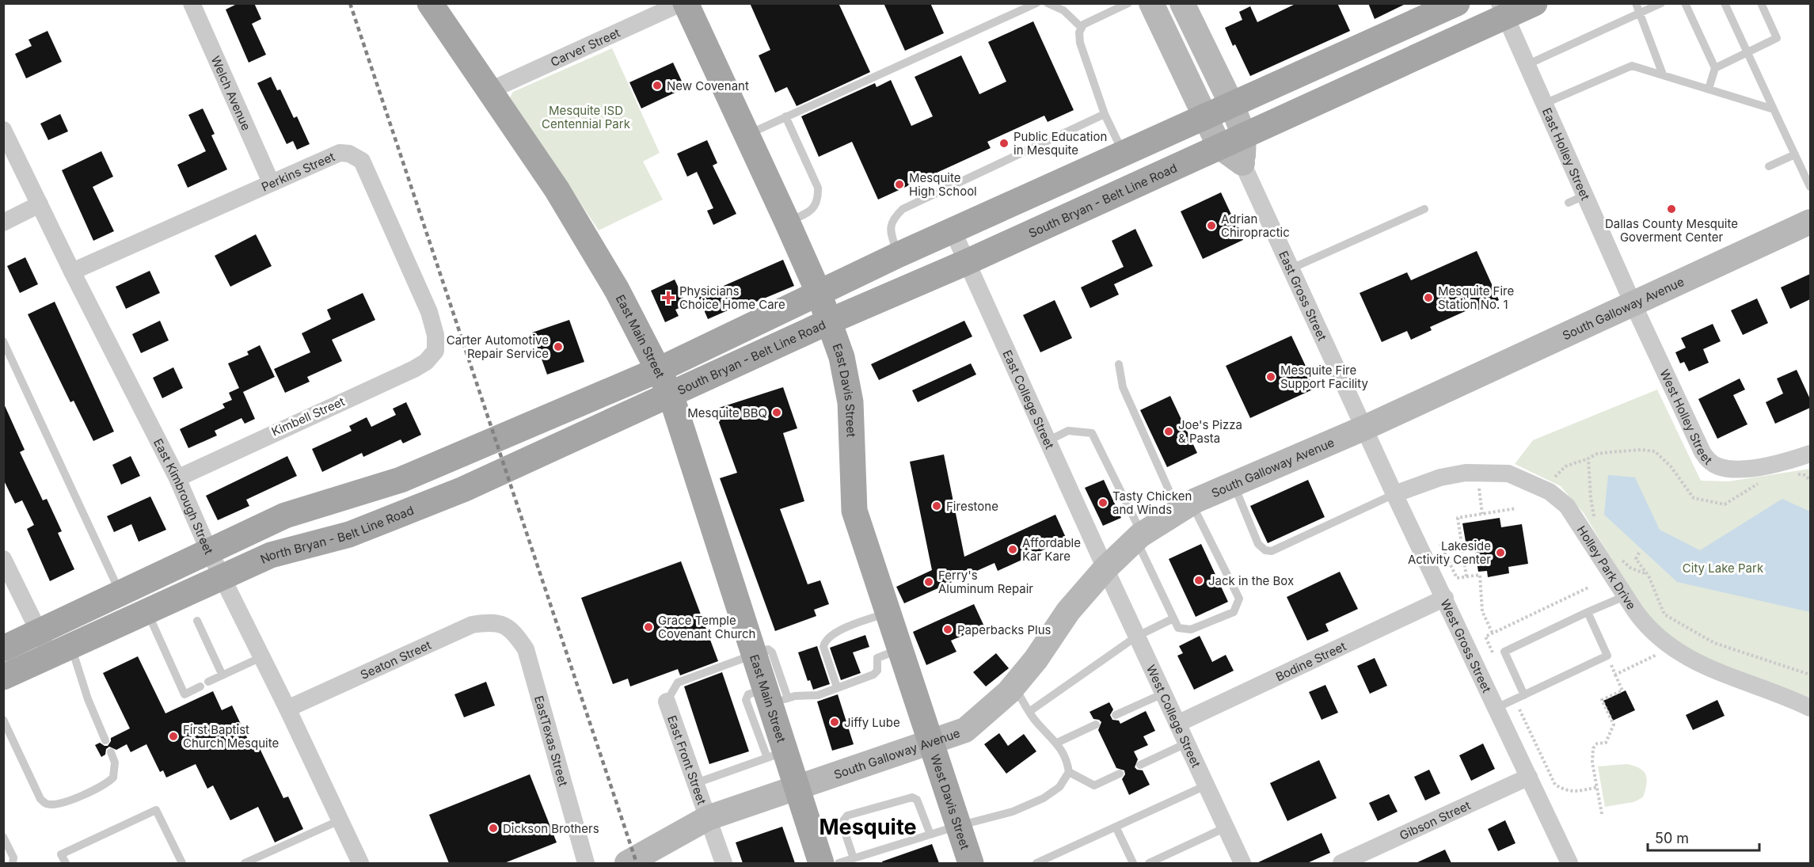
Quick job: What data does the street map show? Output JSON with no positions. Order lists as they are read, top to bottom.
{
  "streets": {
    "main road": [
      "South Bryan - Belt Line Road",
      "East Gross Street",
      "South Galloway Avenue",
      "East Main Street",
      "East Davis Street",
      "North Bryan - Belt Line Road",
      "West Davis Street"
    ],
    "street": [
      "Carver Street",
      "Welch Avenue",
      "East Holley Street",
      "Perkins Street",
      "East College Street",
      "West Holley Street",
      "Kimbell Street",
      "East Kimbrough Street",
      "Holley Park Drive",
      "West Gross Street",
      "Seaton Street",
      "Bodine Street",
      "West College Street",
      "EastTexas Street",
      "East Front Street",
      "Gibson Street"
    ]
  },
  "crossings": [
    ["Carver Street", "East Main Street"],
    ["Welch Avenue", "Perkins Street"],
    ["East Holley Street", "South Bryan - Belt Line Road"],
    ["East Holley Street", "South Galloway Avenue"],
    ["East Holley Street", "West Holley Street"],
    ["Perkins Street", "Kimbell Street"],
    ["Perkins Street", "East Kimbrough Street"],
    ["South Bryan - Belt Line Road", "East Gross Street"],
    ["South Bryan - Belt Line Road", "East Main Street"],
    ["South Bryan - Belt Line Road", "East Davis Street"],
    ["South Bryan - Belt Line Road", "East College Street"],
    ["South Bryan - Belt Line Road", "North Bryan - Belt Line Road"],
    ["East Gross Street", "South Galloway Avenue"],
    ["East Gross Street", "West Gross Street"],
    ["South Galloway Avenue", "East Main Street"],
    ["South Galloway Avenue", "East Davis Street"],
    ["South Galloway Avenue", "East College Street"],
    ["South Galloway Avenue", "West Holley Street"],
    ["South Galloway Avenue", "West Gross Street"],
    ["South Galloway Avenue", "West College Street"],
    ["South Galloway Avenue", "East Front Street"],
    ["South Galloway Avenue", "West Davis Street"],
    ["East Main Street", "North Bryan - Belt Line Road"],
    ["East Davis Street", "West Davis Street"],
    ["East College Street", "West College Street"],
    ["Kimbell Street", "East Kimbrough Street"],
    ["East Kimbrough Street", "North Bryan - Belt Line Road"],
    ["East Kimbrough Street", "Seaton Street"],
    ["Holley Park Drive", "West Gross Street"],
    ["West Gross Street", "Bodine Street"],
    ["West Gross Street", "Gibson Street"],
    ["Seaton Street", "EastTexas Street"],
    ["Bodine Street", "West College Street"]
  ],
  "districts": ["Mesquite"],
  "parks": ["Mesquite ISD Centennial Park", "City Lake Park"],
  "places": {
    "other": [
      "New Covenant",
      "Public Education in Mesquite",
      "Mesquite High School",
      "Dallas County Mesquite Goverment Center",
      "Adrian Chiropractic",
      "Mesquite Fire Station No. 1",
      "Carter Automotive Repair Service",
      "Mesquite Fire Support Facility",
      "Mesquite BBQ",
      "Joe's Pizza & Pasta",
      "Tasty Chicken and Winds",
      "Firestone",
      "Affordable Kar Kare",
      "Lakeside Activity Center",
      "Jack in the Box",
      "Ferry's Aluminum Repair",
      "Grace Temple Covenant Church",
      "Paperbacks Plus",
      "Jiffy Lube",
      "First Baptist Church Mesquite",
      "Dickson Brothers"
    ],
    "health": ["Physicians Choice Home Care"]
  },
  "scale_bar": "50 m"
}
